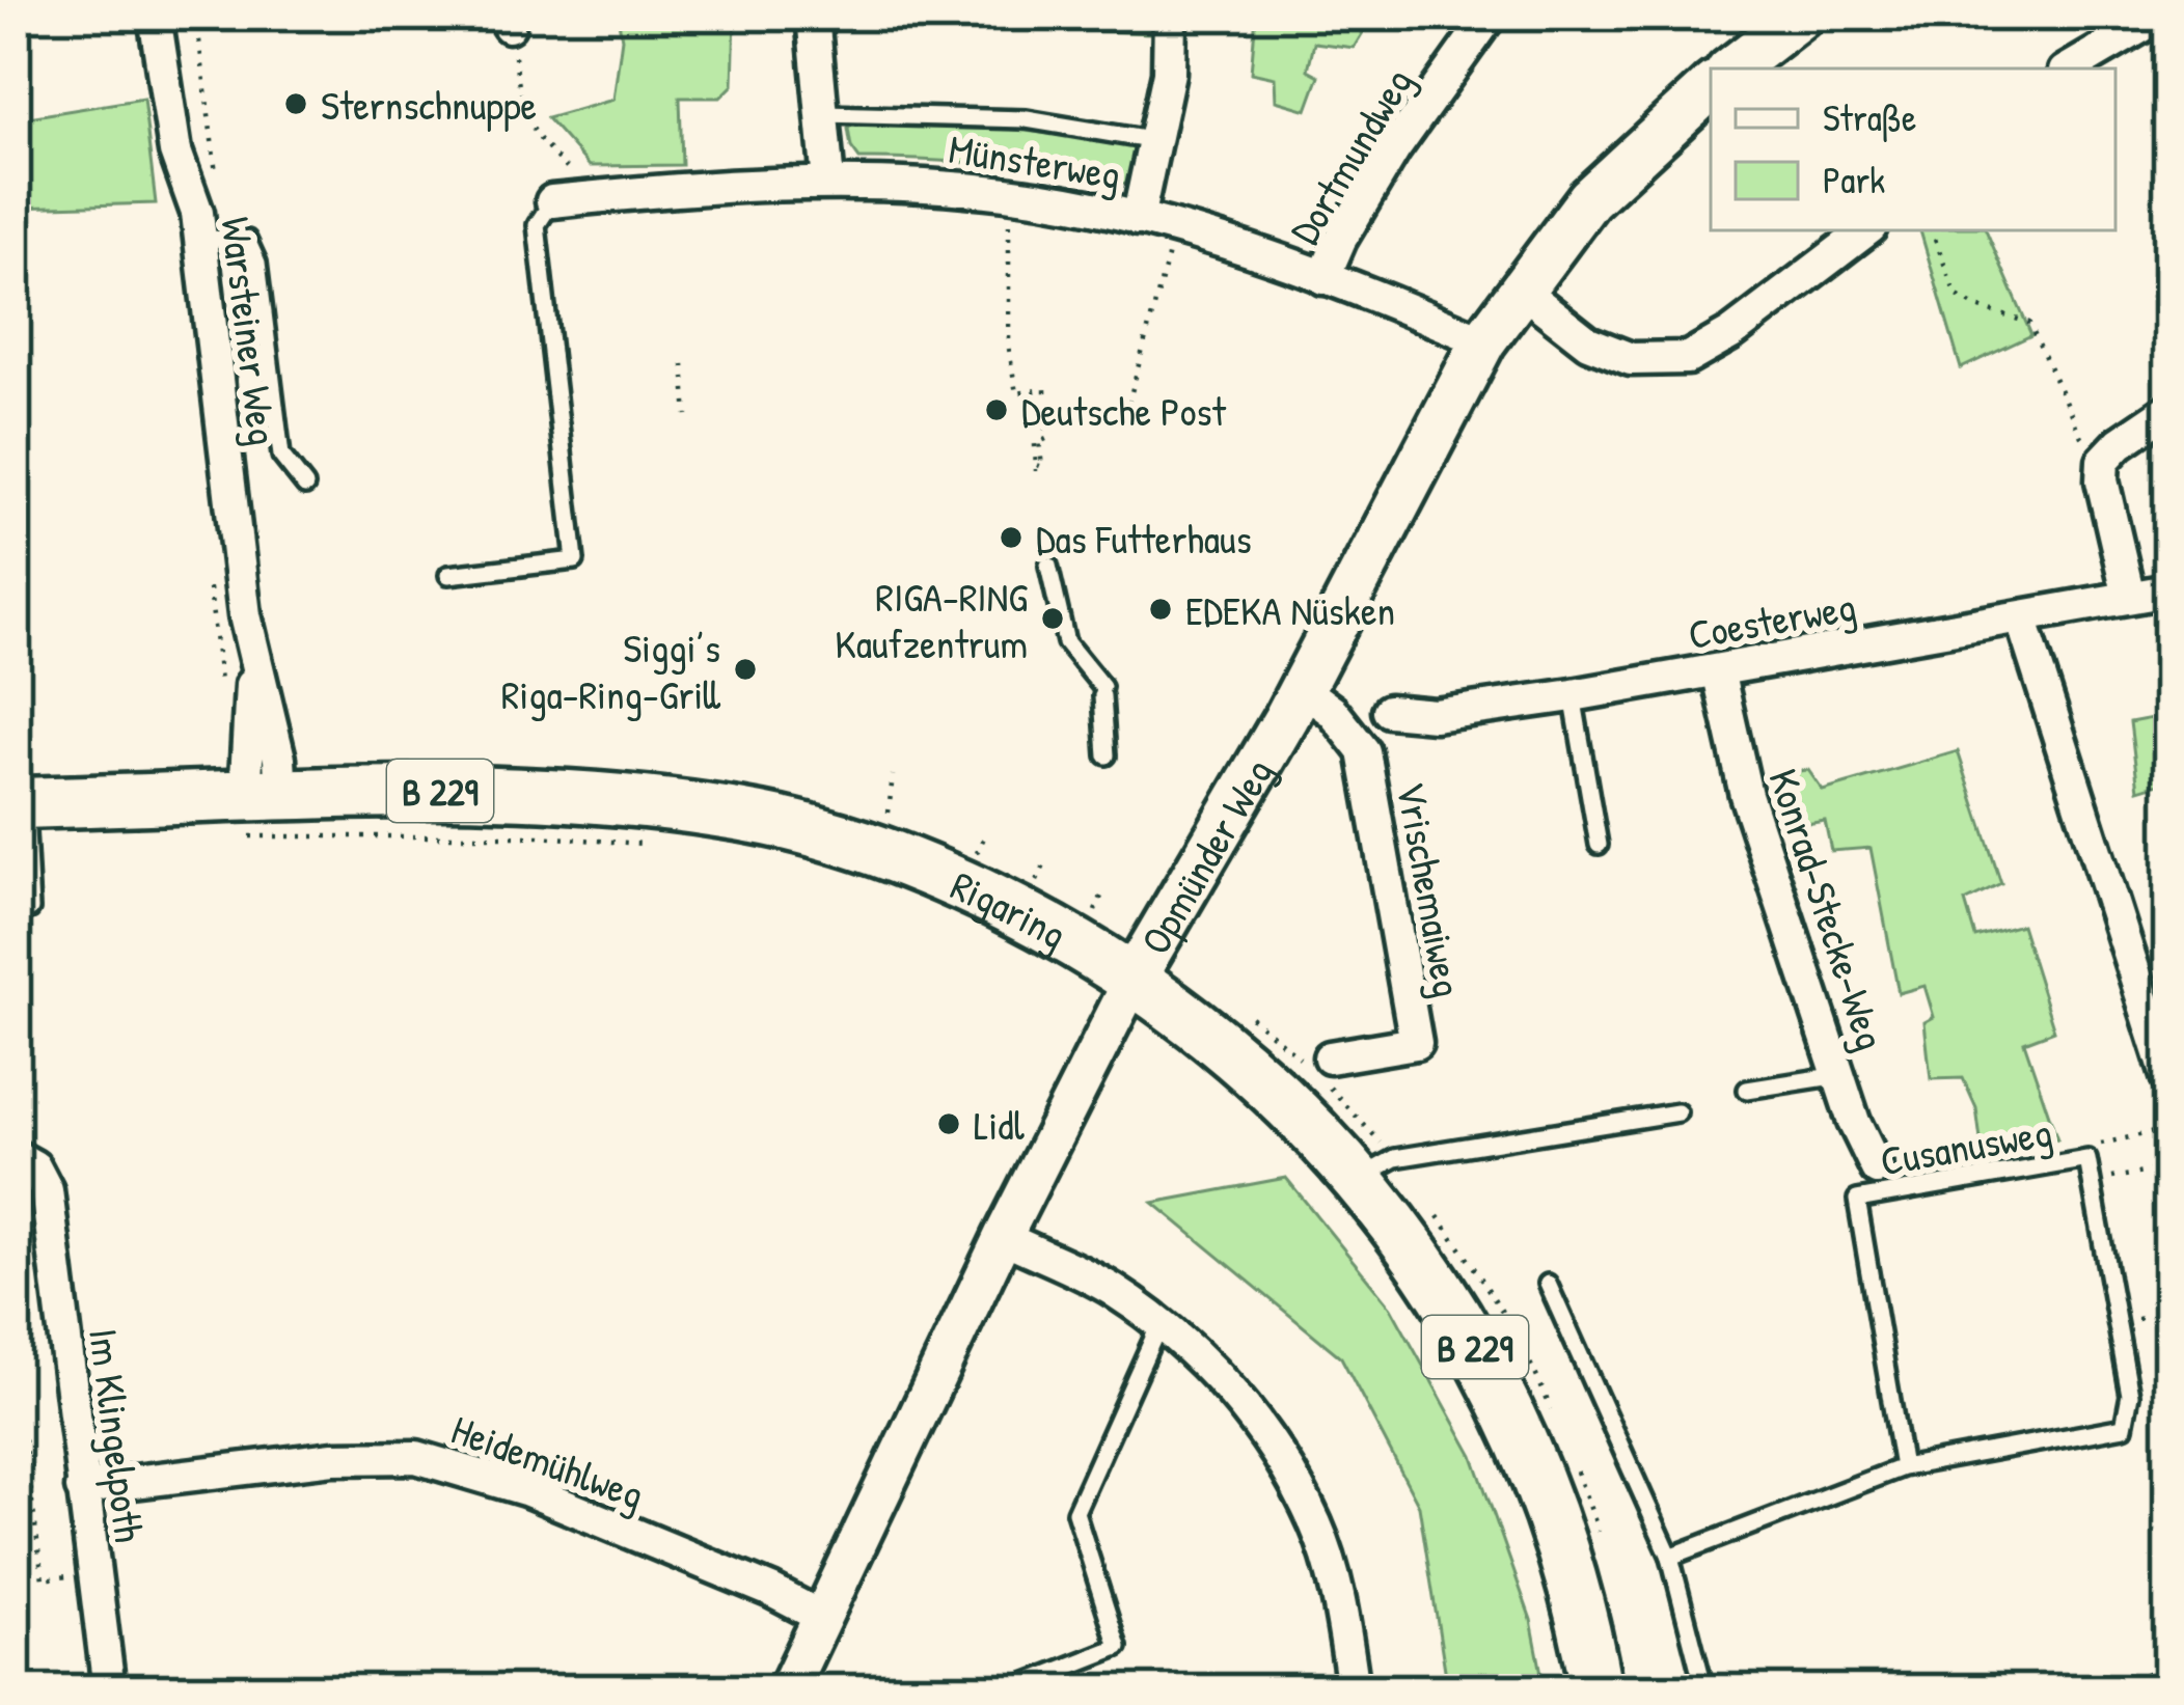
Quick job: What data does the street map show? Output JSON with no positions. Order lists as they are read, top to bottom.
{
  "streets": {
    "main road": ["B 229", "Opmünder Weg", "Rigaring"],
    "street": [
      "Dortmundweg",
      "Münsterweg",
      "Warsteiner Weg",
      "Coesterweg",
      "Vrischemaiweg",
      "Konrad-Stecke-Weg",
      "Im Klingelpoth",
      "Heidemühlweg"
    ],
    "lane": ["Cusanusweg"]
  },
  "crossings": [
    ["Dortmundweg", "Münsterweg"],
    ["Münsterweg", "Opmünder Weg"],
    ["Warsteiner Weg", "Rigaring"],
    ["Coesterweg", "Konrad-Stecke-Weg"],
    ["Opmünder Weg", "Vrischemaiweg"],
    ["Opmünder Weg", "Rigaring"],
    ["Opmünder Weg", "Heidemühlweg"],
    ["Im Klingelpoth", "Heidemühlweg"]
  ],
  "places": [
    "Sternschnuppe",
    "Deutsche Post",
    "Das Futterhaus",
    "EDEKA Nüsken",
    "RIGA-RING Kaufzentrum",
    "Siggi’s Riga-Ring-Grill",
    "Lidl"
  ],
  "legend": ["Straße", "Park"]
}
